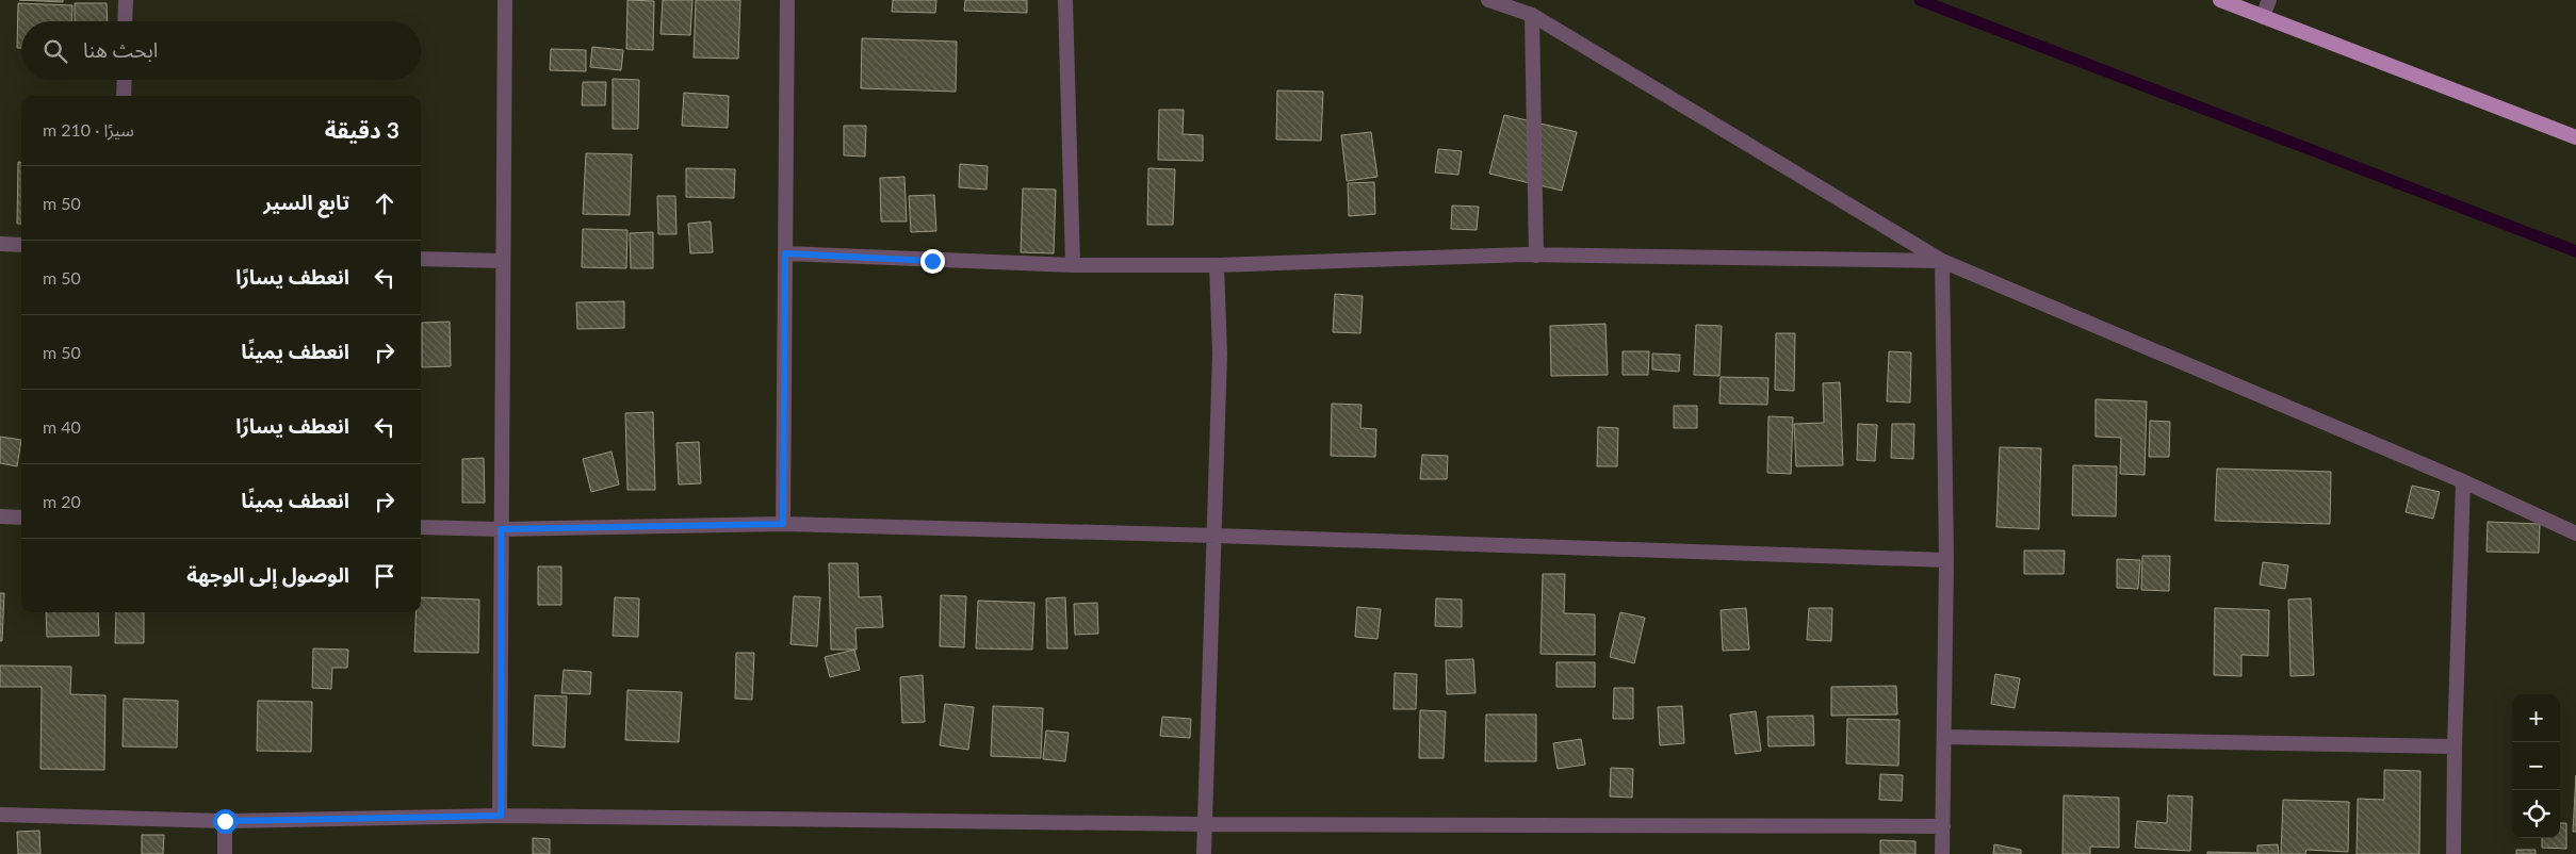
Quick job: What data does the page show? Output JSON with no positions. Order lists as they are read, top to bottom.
{
  "page": {
    "search": "ابحث هنا",
    "heading": ["3 دقيقة", "سيرًا · 210 m"],
    "list": [
      ["تابع السير", "50 m"],
      ["انعطف يسارًا", "50 m"],
      ["انعطف يمينًا", "50 m"],
      ["انعطف يسارًا", "40 m"],
      ["انعطف يمينًا", "20 m"],
      "الوصول إلى الوجهة"
    ],
    "map_buttons": ["+", "−"]
  }
}
